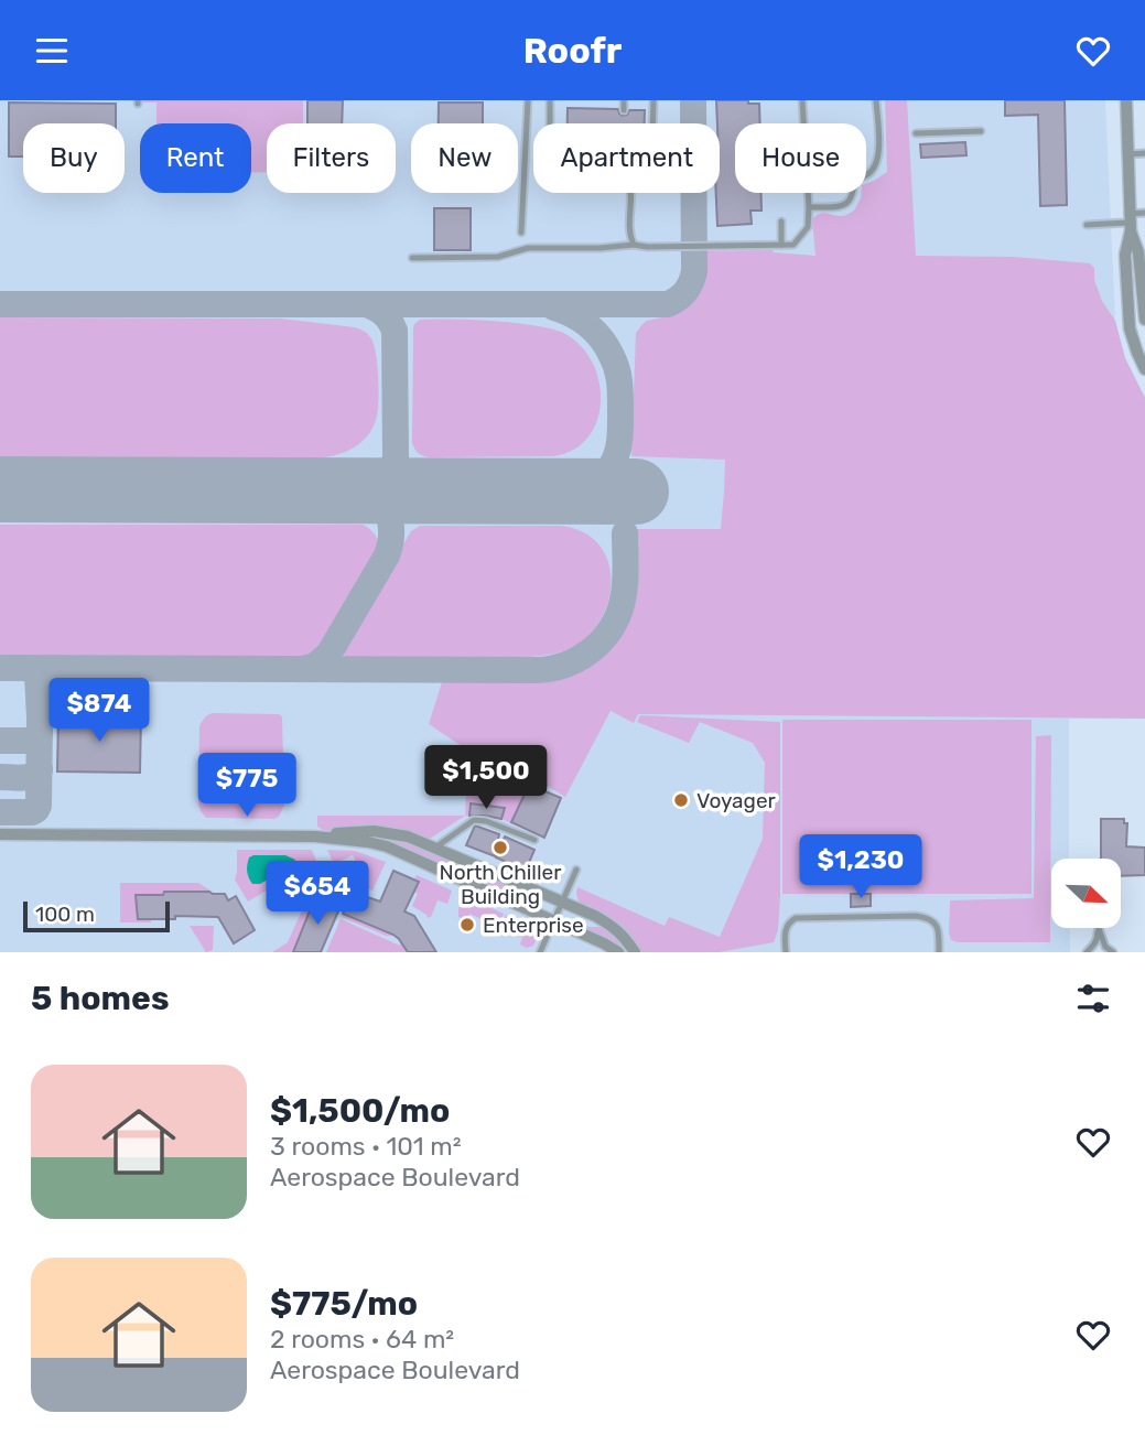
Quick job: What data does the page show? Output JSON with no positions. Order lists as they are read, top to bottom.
{
  "places": ["Voyager", "North Chiller Building", "Enterprise"],
  "scale_bar": "100 m",
  "north": "bottom right",
  "page": {
    "header": "Roofr",
    "chip": [
      "Buy",
      "Rent",
      "Filters",
      "New",
      "Apartment",
      "House"
    ],
    "price": [
      "$874",
      "$1,500",
      "$775",
      "$1,230",
      "$654"
    ],
    "scale": "100 m",
    "heading": "5 homes",
    "list": [
      {
        "name": "$1,500/mo",
        "note": "3 rooms · 101 m² · Aerospace Boulevard"
      },
      {
        "name": "$775/mo",
        "note": "2 rooms · 64 m² · Aerospace Boulevard"
      }
    ]
  }
}
